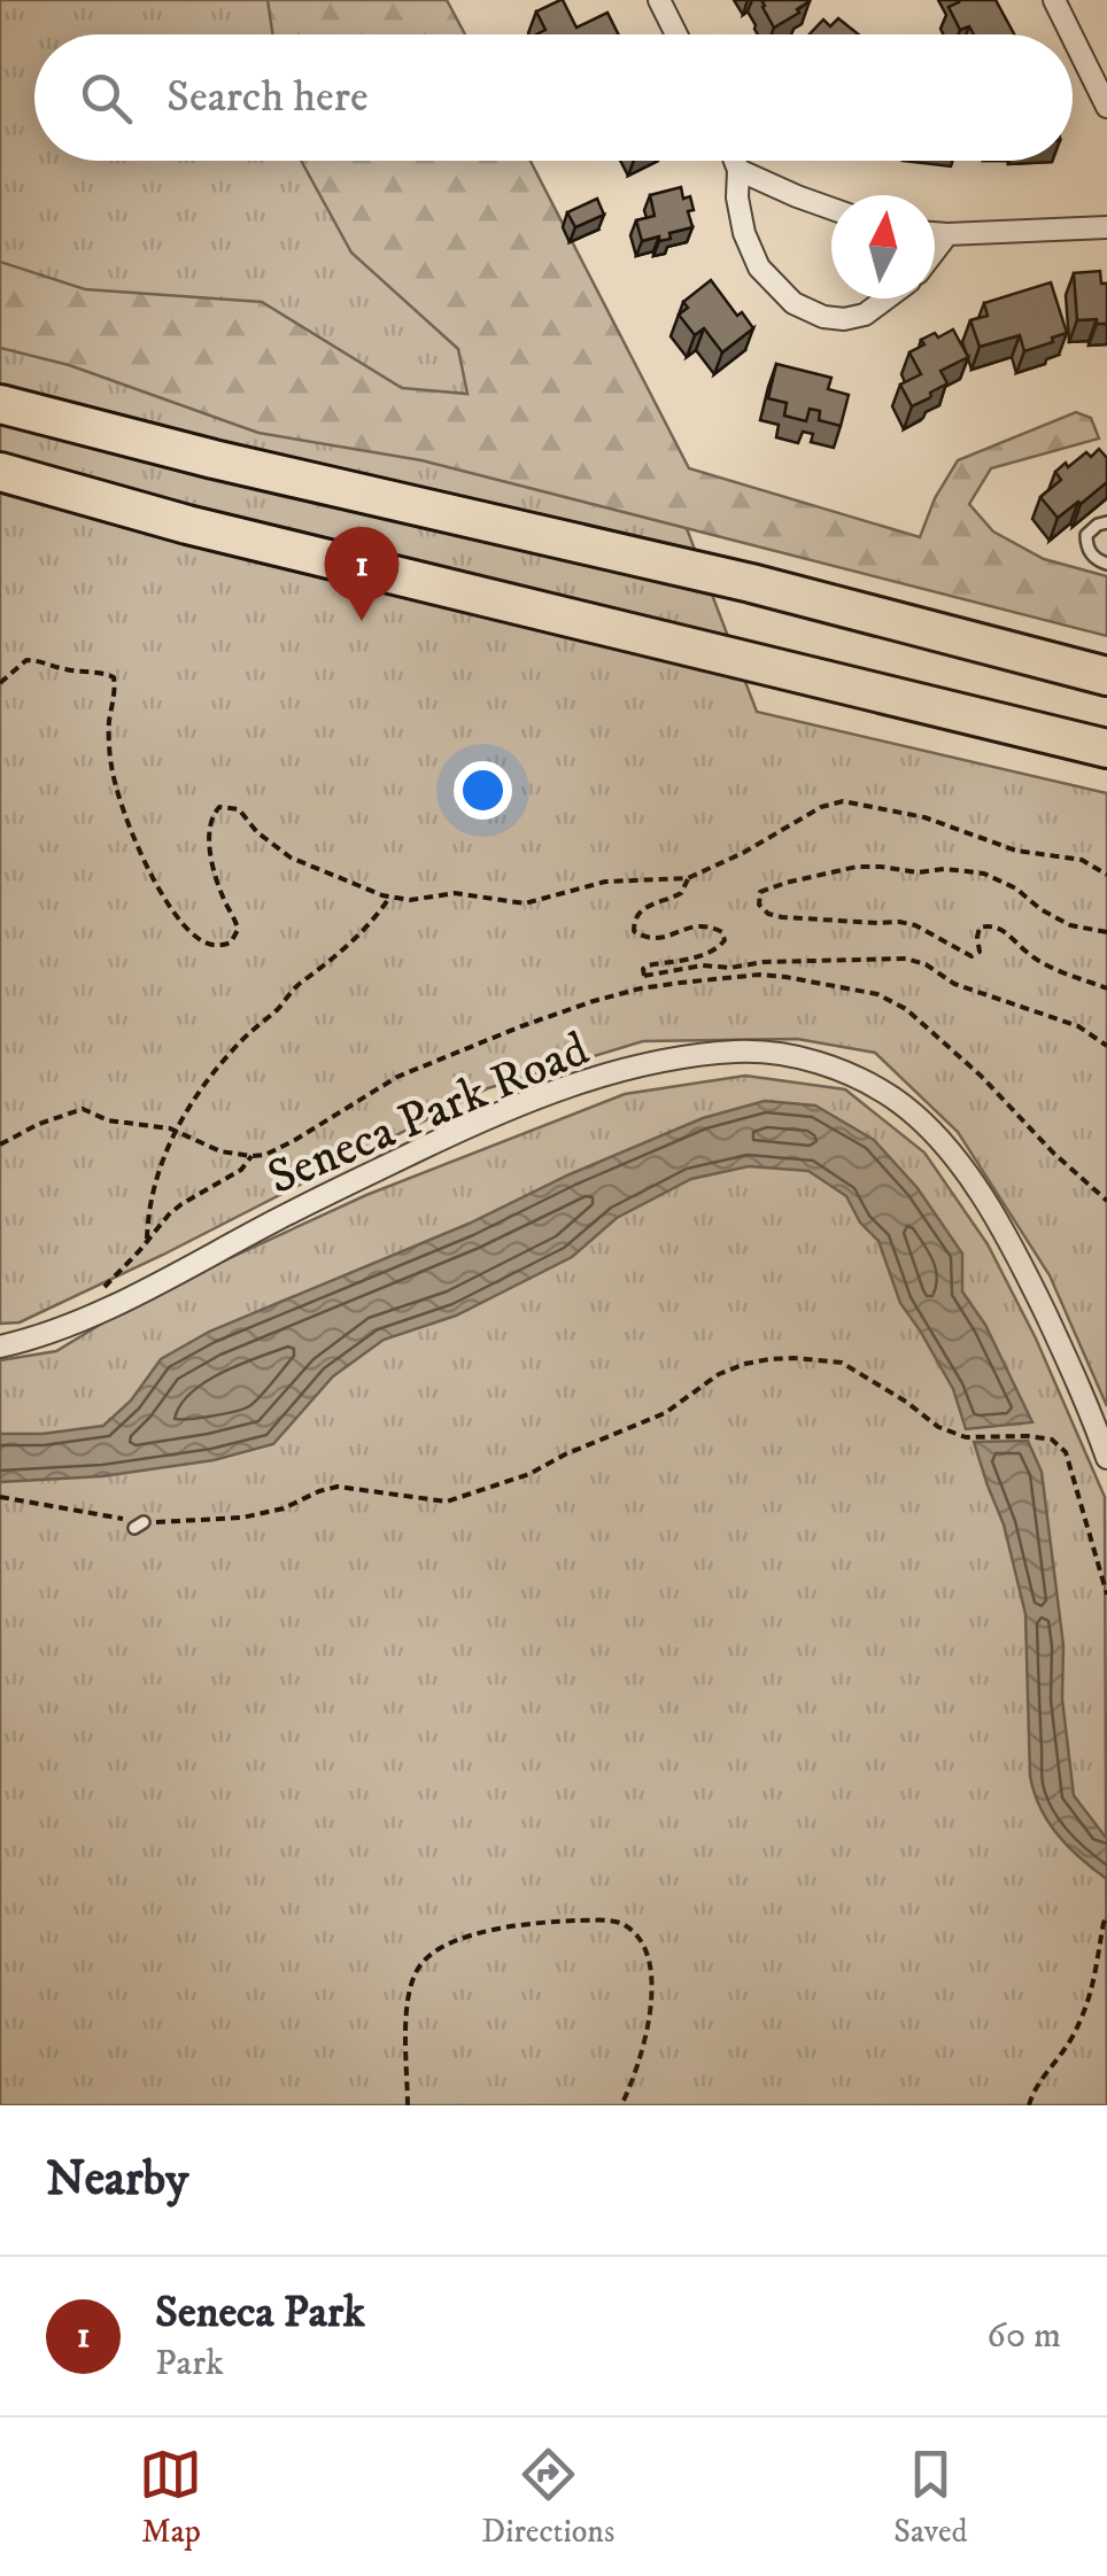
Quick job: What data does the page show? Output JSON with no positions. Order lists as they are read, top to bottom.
{
  "streets": {
    "street": ["Seneca Park Road"]
  },
  "north": "top",
  "page": {
    "search": "Search here",
    "pins": "1",
    "heading": "Nearby",
    "list": [
      {
        "mark": "1",
        "name": "Seneca Park",
        "note": "Park",
        "value": "60 m"
      }
    ],
    "nav": ["Map", "Directions", "Saved"]
  }
}
